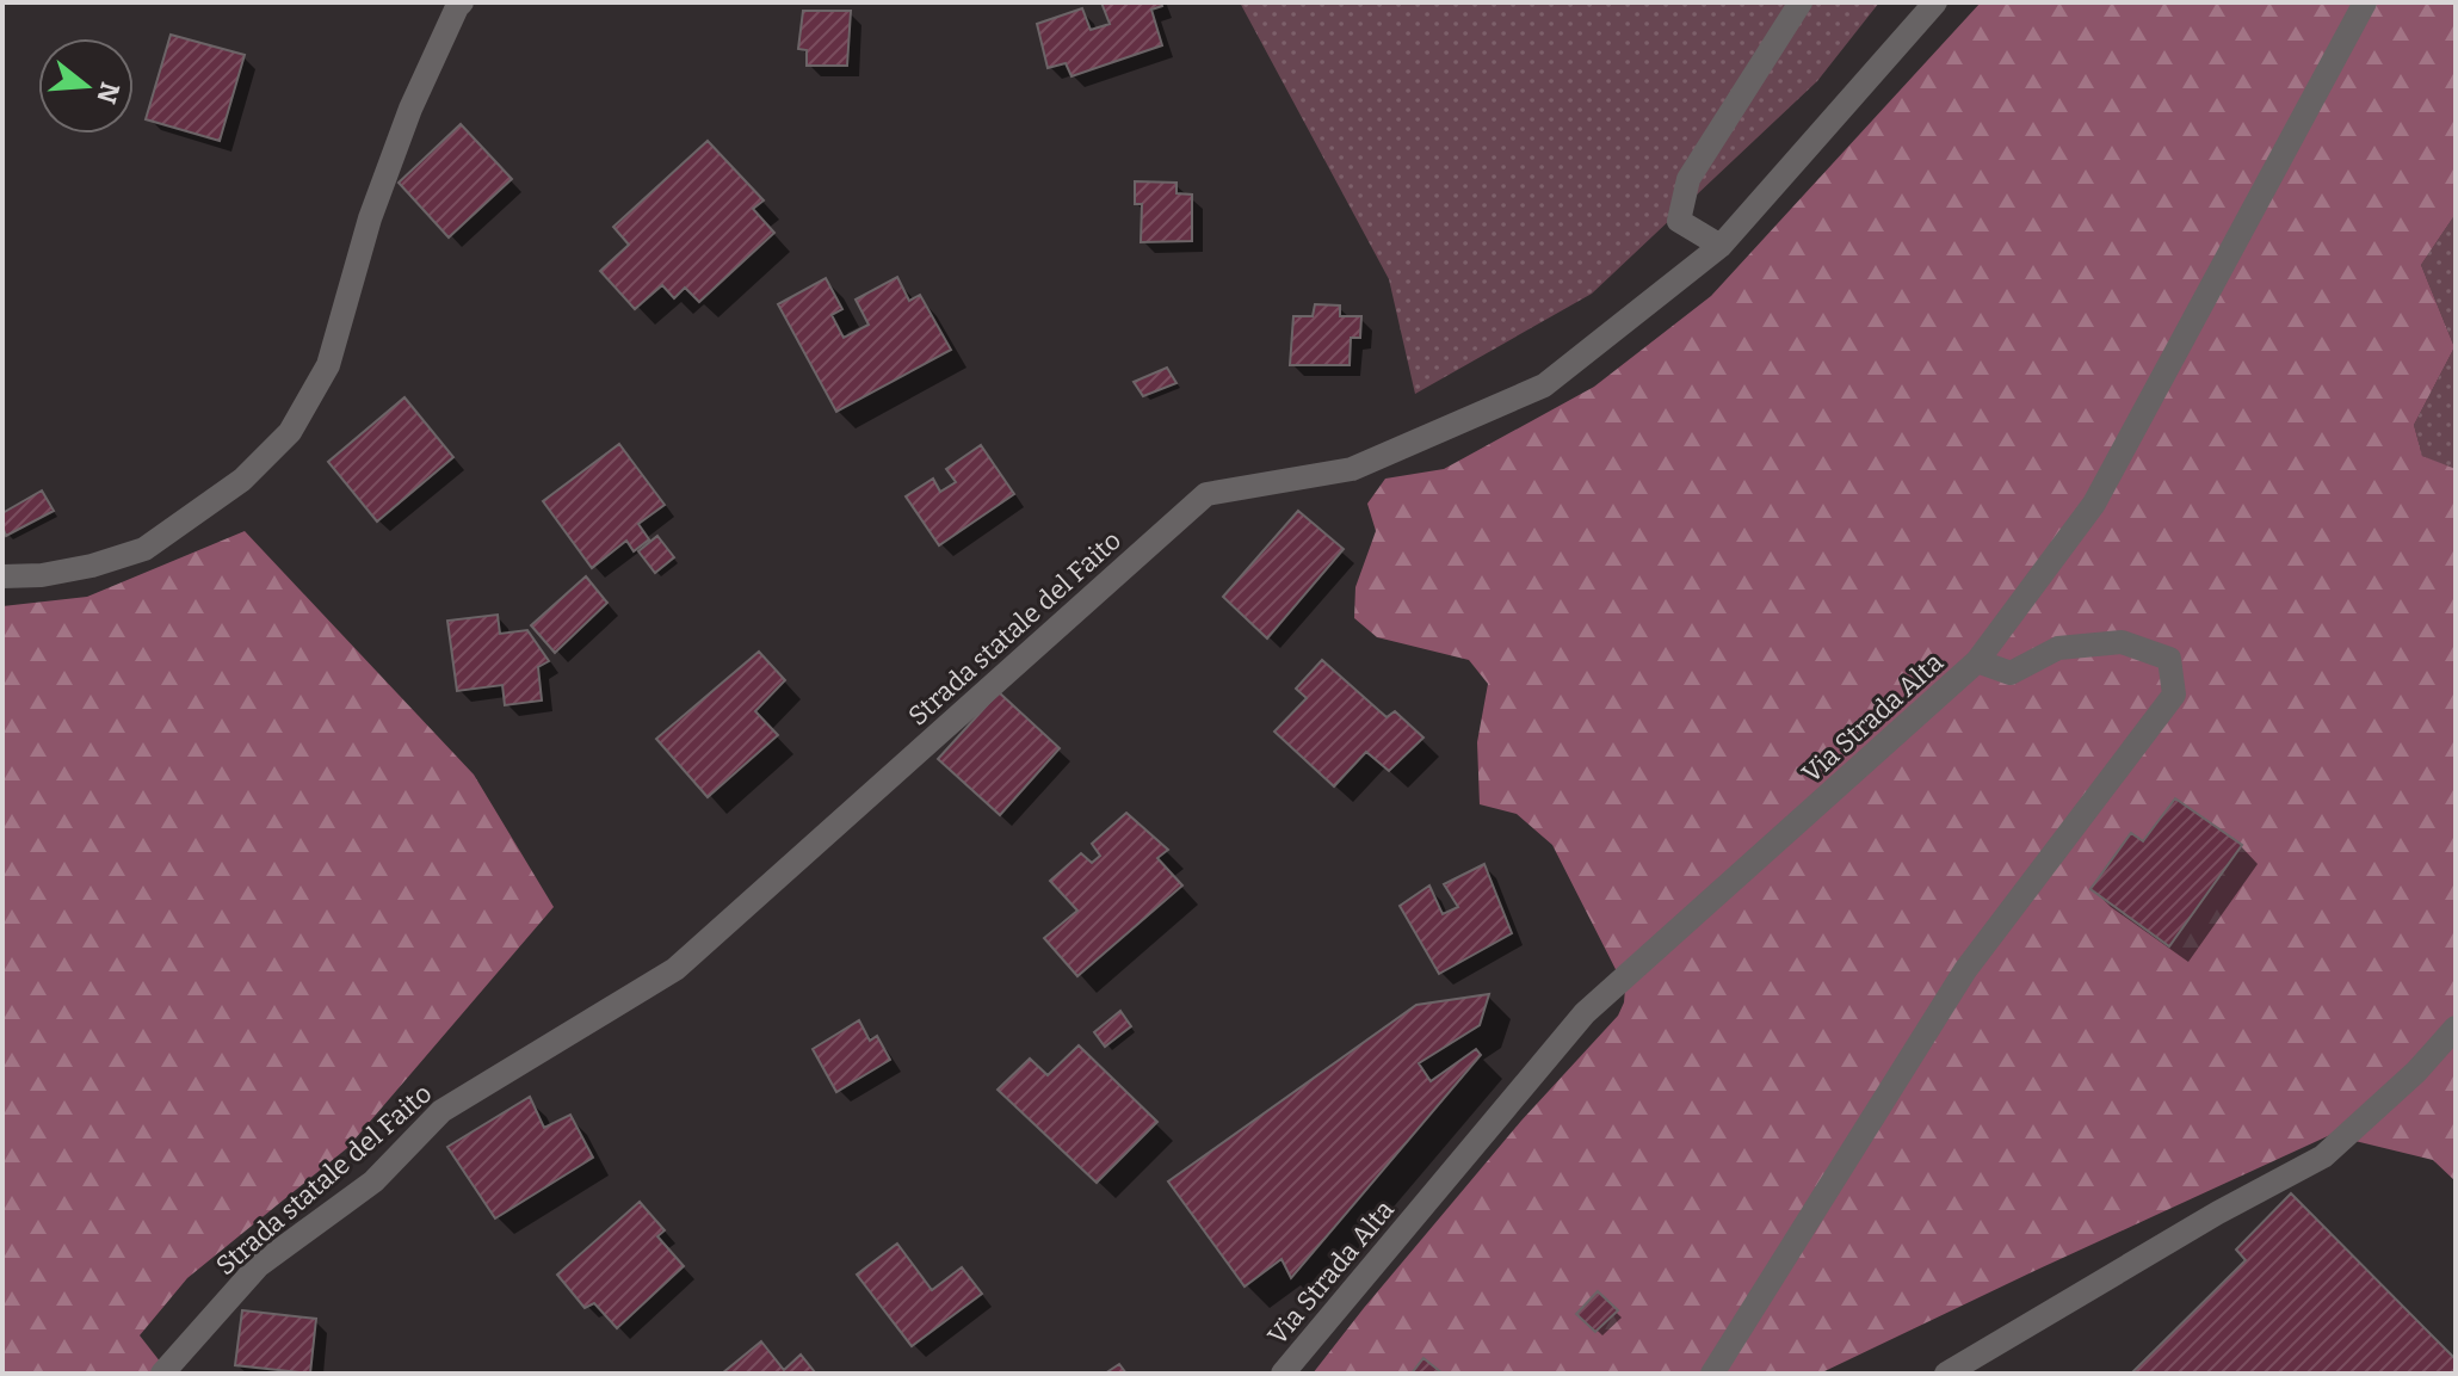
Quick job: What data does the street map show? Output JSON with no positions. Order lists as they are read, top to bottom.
{
  "streets": {
    "street": ["Strada statale del Faito", "Via Strada Alta"]
  },
  "north": "right"
}
